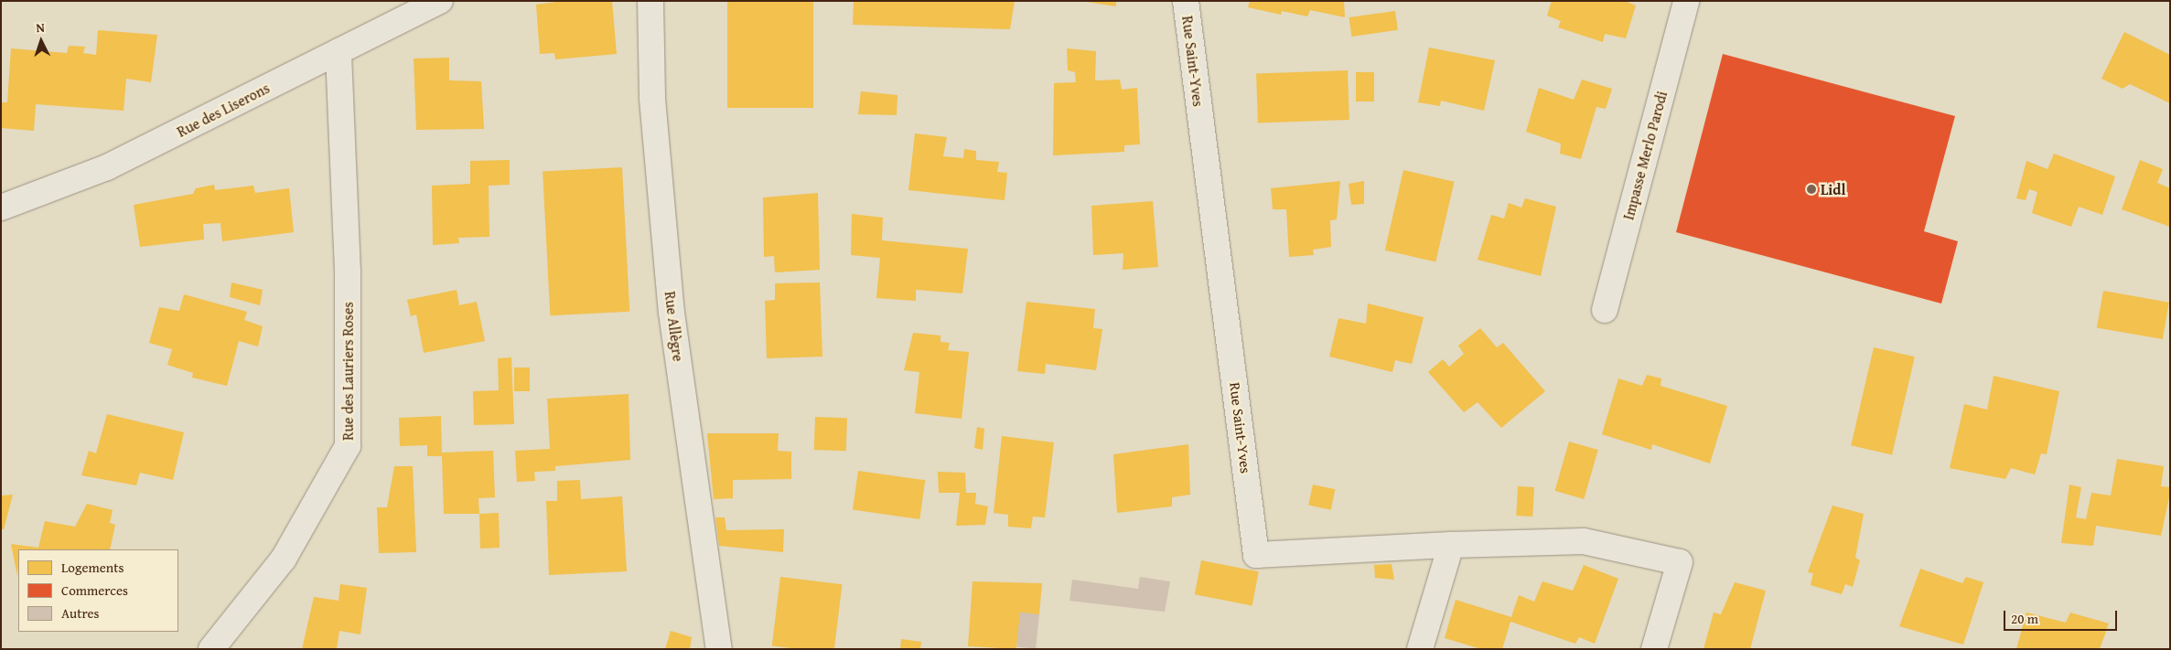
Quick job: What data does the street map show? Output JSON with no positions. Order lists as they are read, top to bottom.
{
  "streets": {
    "street": [
      "Rue Saint-Yves",
      "Rue des Liserons",
      "Impasse Merlo Parodi",
      "Rue Allègre",
      "Rue des Lauriers Roses"
    ]
  },
  "crossings": [
    ["Rue des Liserons", "Rue des Lauriers Roses"]
  ],
  "places": ["Lidl"],
  "legend": ["Logements", "Commerces", "Autres"],
  "scale_bar": "20 m",
  "north": "top"
}
